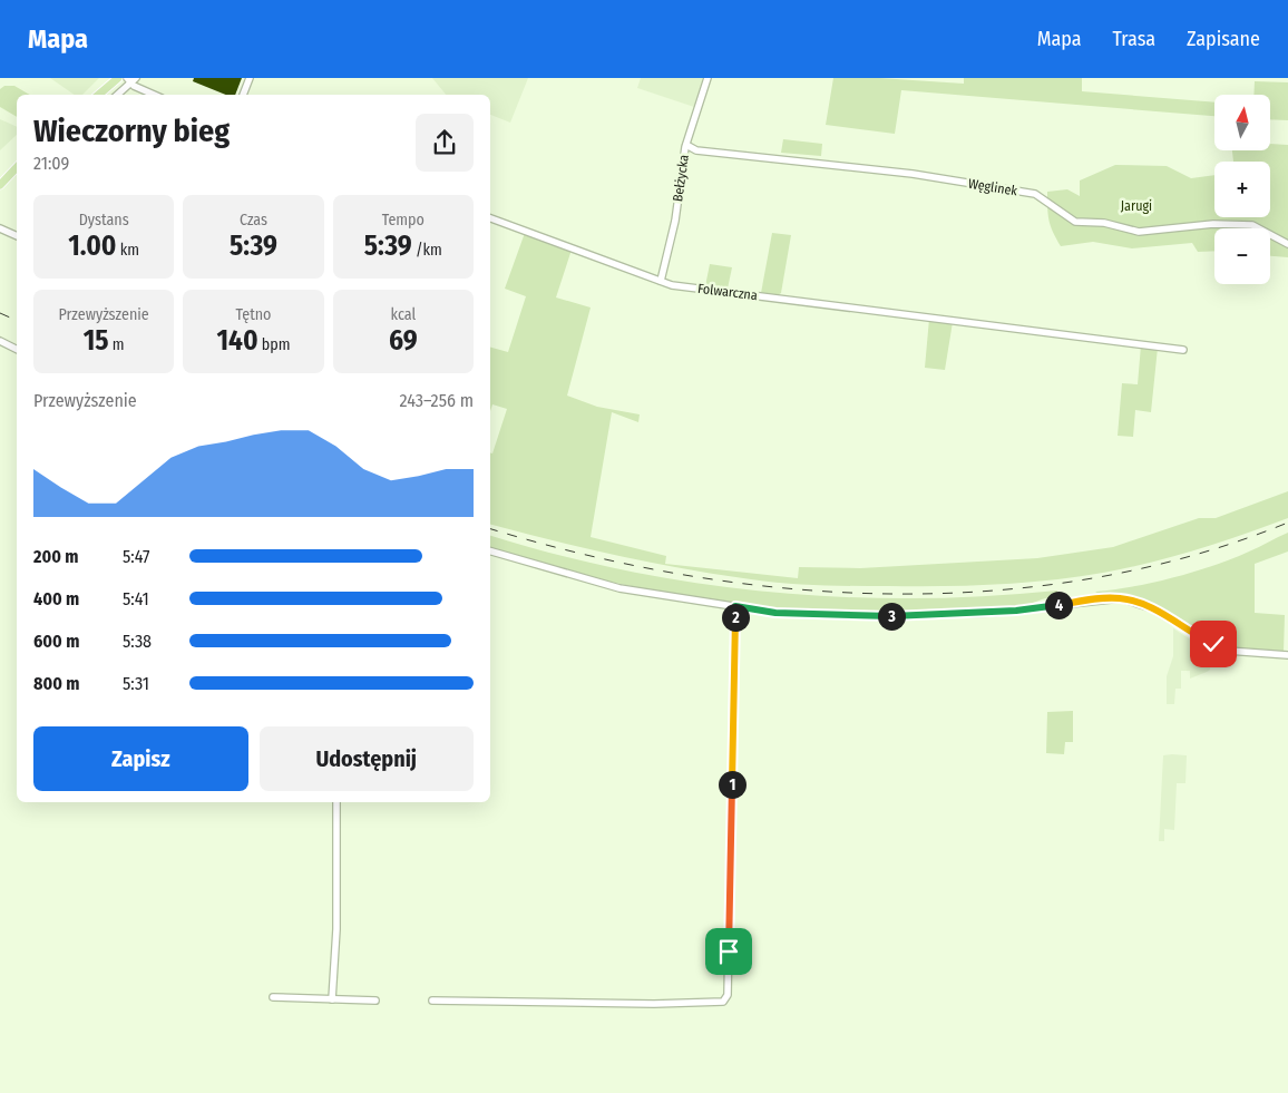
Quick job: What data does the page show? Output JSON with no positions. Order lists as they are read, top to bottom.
{
  "streets": {
    "street": ["Bełżycka", "Węglinek", "Folwarczna"]
  },
  "crossings": [
    ["Bełżycka", "Węglinek"],
    ["Bełżycka", "Folwarczna"]
  ],
  "parks": ["Jarugi"],
  "north": "top",
  "page": {
    "header": "Mapa",
    "nav": ["Mapa", "Trasa", "Zapisane"],
    "map_buttons": ["+", "−"],
    "heading": ["Wieczorny bieg", "21:09"],
    "stats": [
      ["Dystans", "1.00 km"],
      ["Czas", "5:39"],
      ["Tempo", "5:39 /km"],
      ["Przewyższenie", "15 m"],
      ["Tętno", "140 bpm"],
      ["kcal", "69"]
    ],
    "chart": ["Przewyższenie", "243–256 m"],
    "list": [
      {
        "name": "200 m",
        "note": "5:47"
      },
      {
        "name": "400 m",
        "note": "5:41"
      },
      {
        "name": "600 m",
        "note": "5:38"
      },
      {
        "name": "800 m",
        "note": "5:31"
      }
    ],
    "pins": [
      "4",
      "3",
      "2",
      "1"
    ],
    "buttons": ["Zapisz", "Udostępnij"]
  }
}
